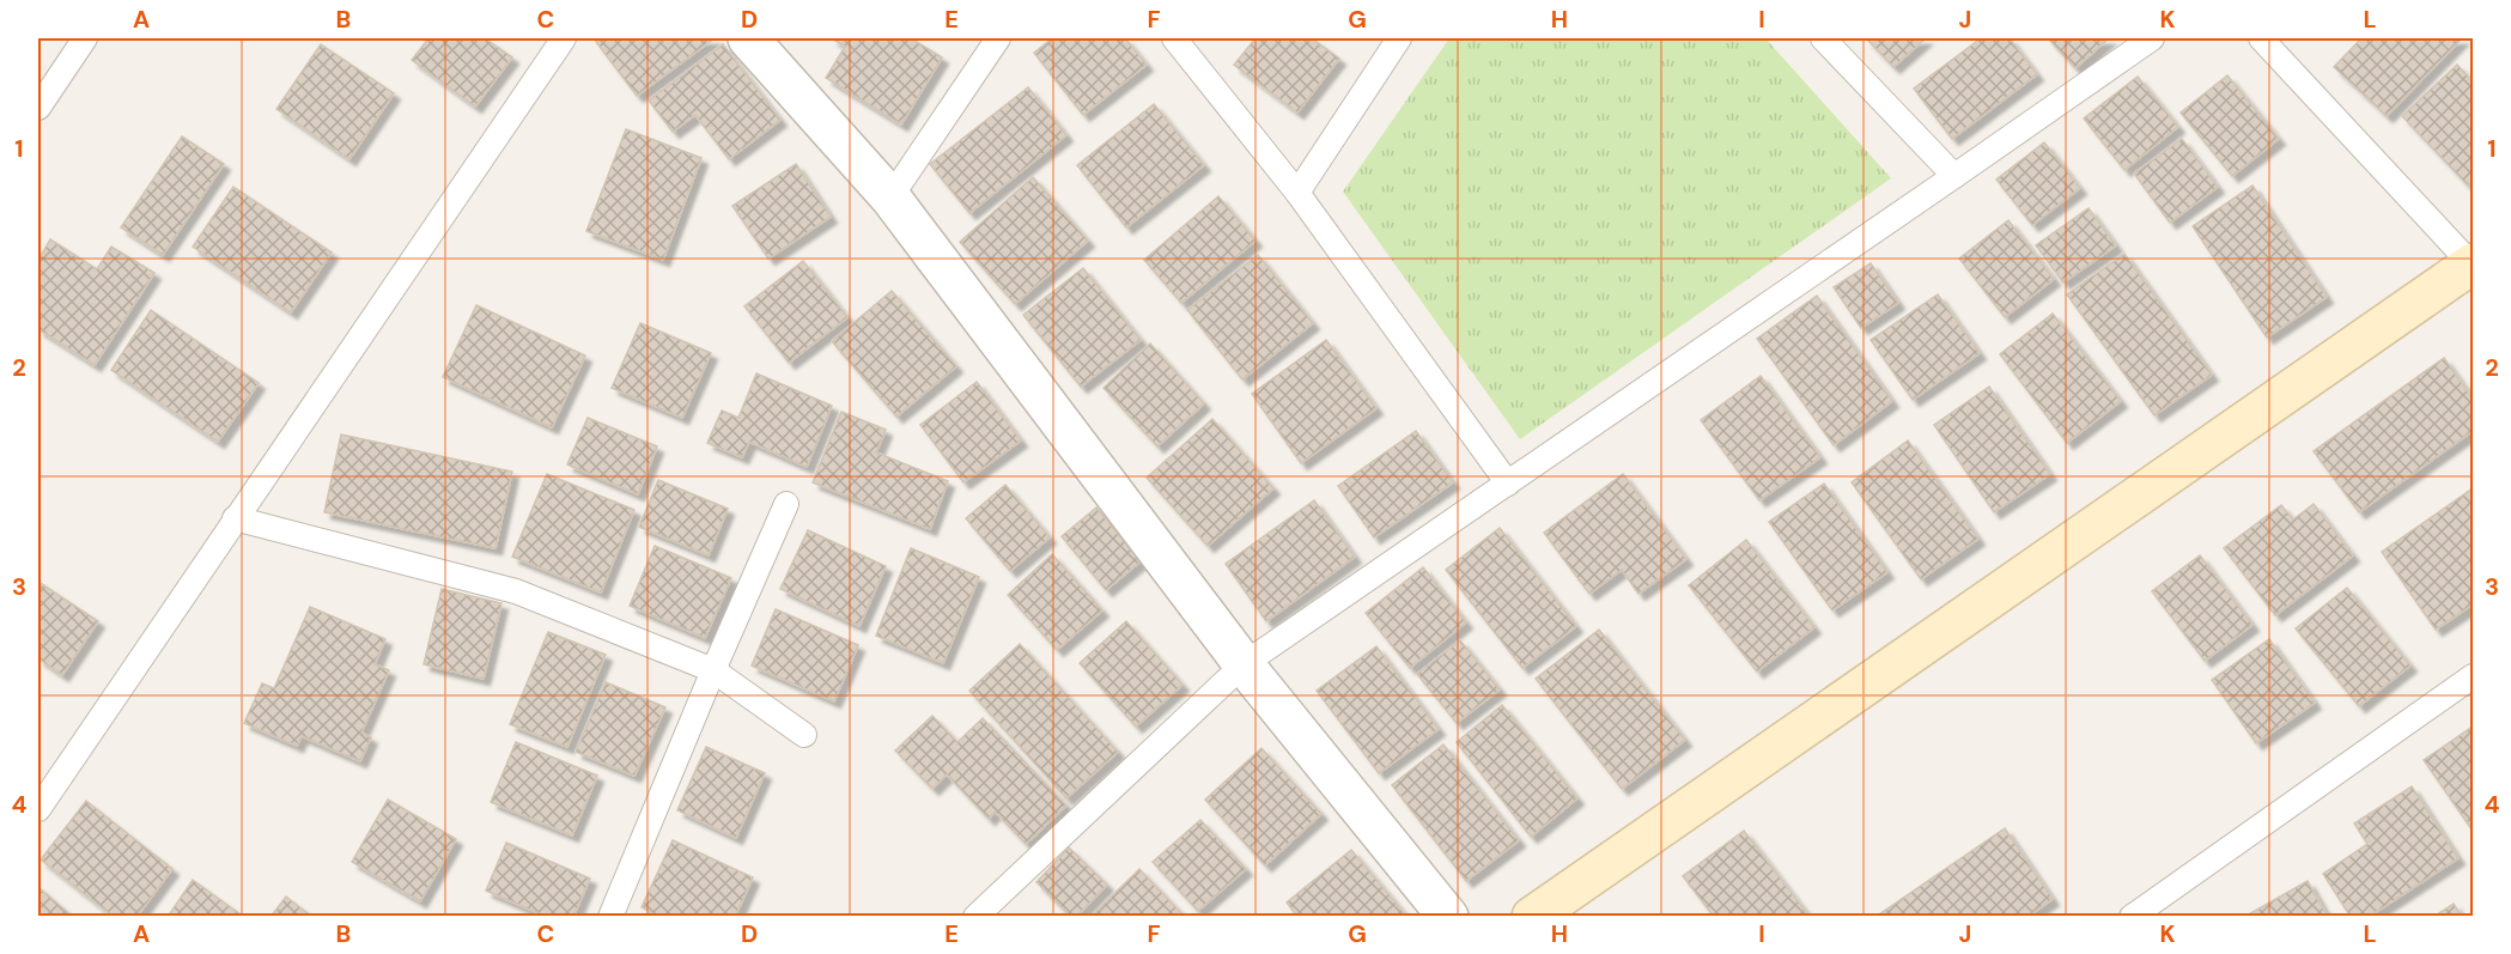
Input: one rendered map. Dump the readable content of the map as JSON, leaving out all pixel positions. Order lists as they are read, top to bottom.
{
  "grid": {
    "columns": [
      "A",
      "B",
      "C",
      "D",
      "E",
      "F",
      "G",
      "H",
      "I",
      "J",
      "K",
      "L"
    ],
    "rows": [
      "1",
      "2",
      "3",
      "4"
    ]
  }
}
